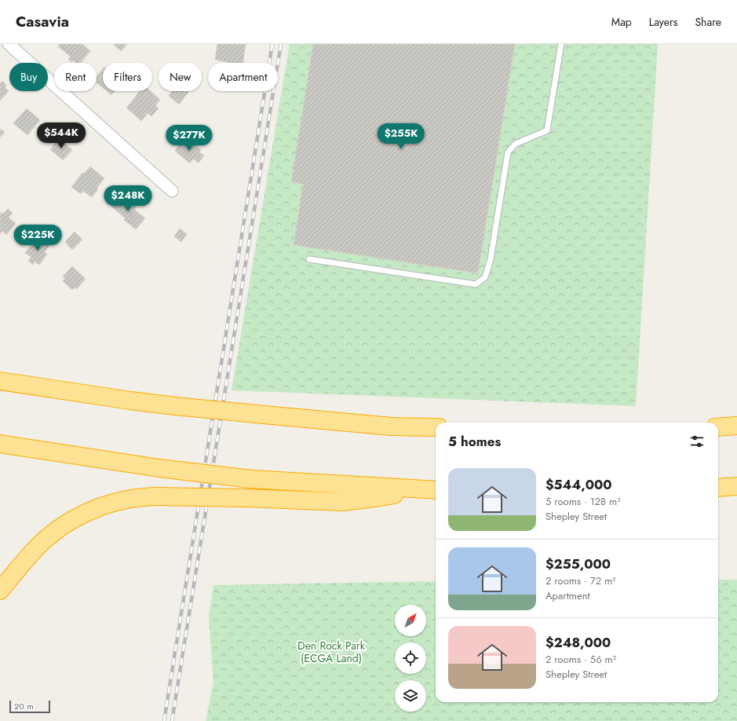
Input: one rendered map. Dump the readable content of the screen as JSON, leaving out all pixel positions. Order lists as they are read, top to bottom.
{
  "parks": ["Den Rock Park (ECGA Land)"],
  "scale_bar": "20 m",
  "north": "top right",
  "page": {
    "header": "Casavia",
    "nav": ["Map", "Layers", "Share"],
    "chip": [
      "Buy",
      "Rent",
      "Filters",
      "New",
      "Apartment"
    ],
    "price": [
      "$544K",
      "$255K",
      "$277K",
      "$248K",
      "$225K"
    ],
    "heading": "5 homes",
    "list": [
      {
        "name": "$544,000",
        "note": "5 rooms · 128 m² · Shepley Street"
      },
      {
        "name": "$255,000",
        "note": "2 rooms · 72 m² · Apartment"
      },
      {
        "name": "$248,000",
        "note": "2 rooms · 56 m² · Shepley Street"
      }
    ],
    "scale": "20 m"
  }
}
